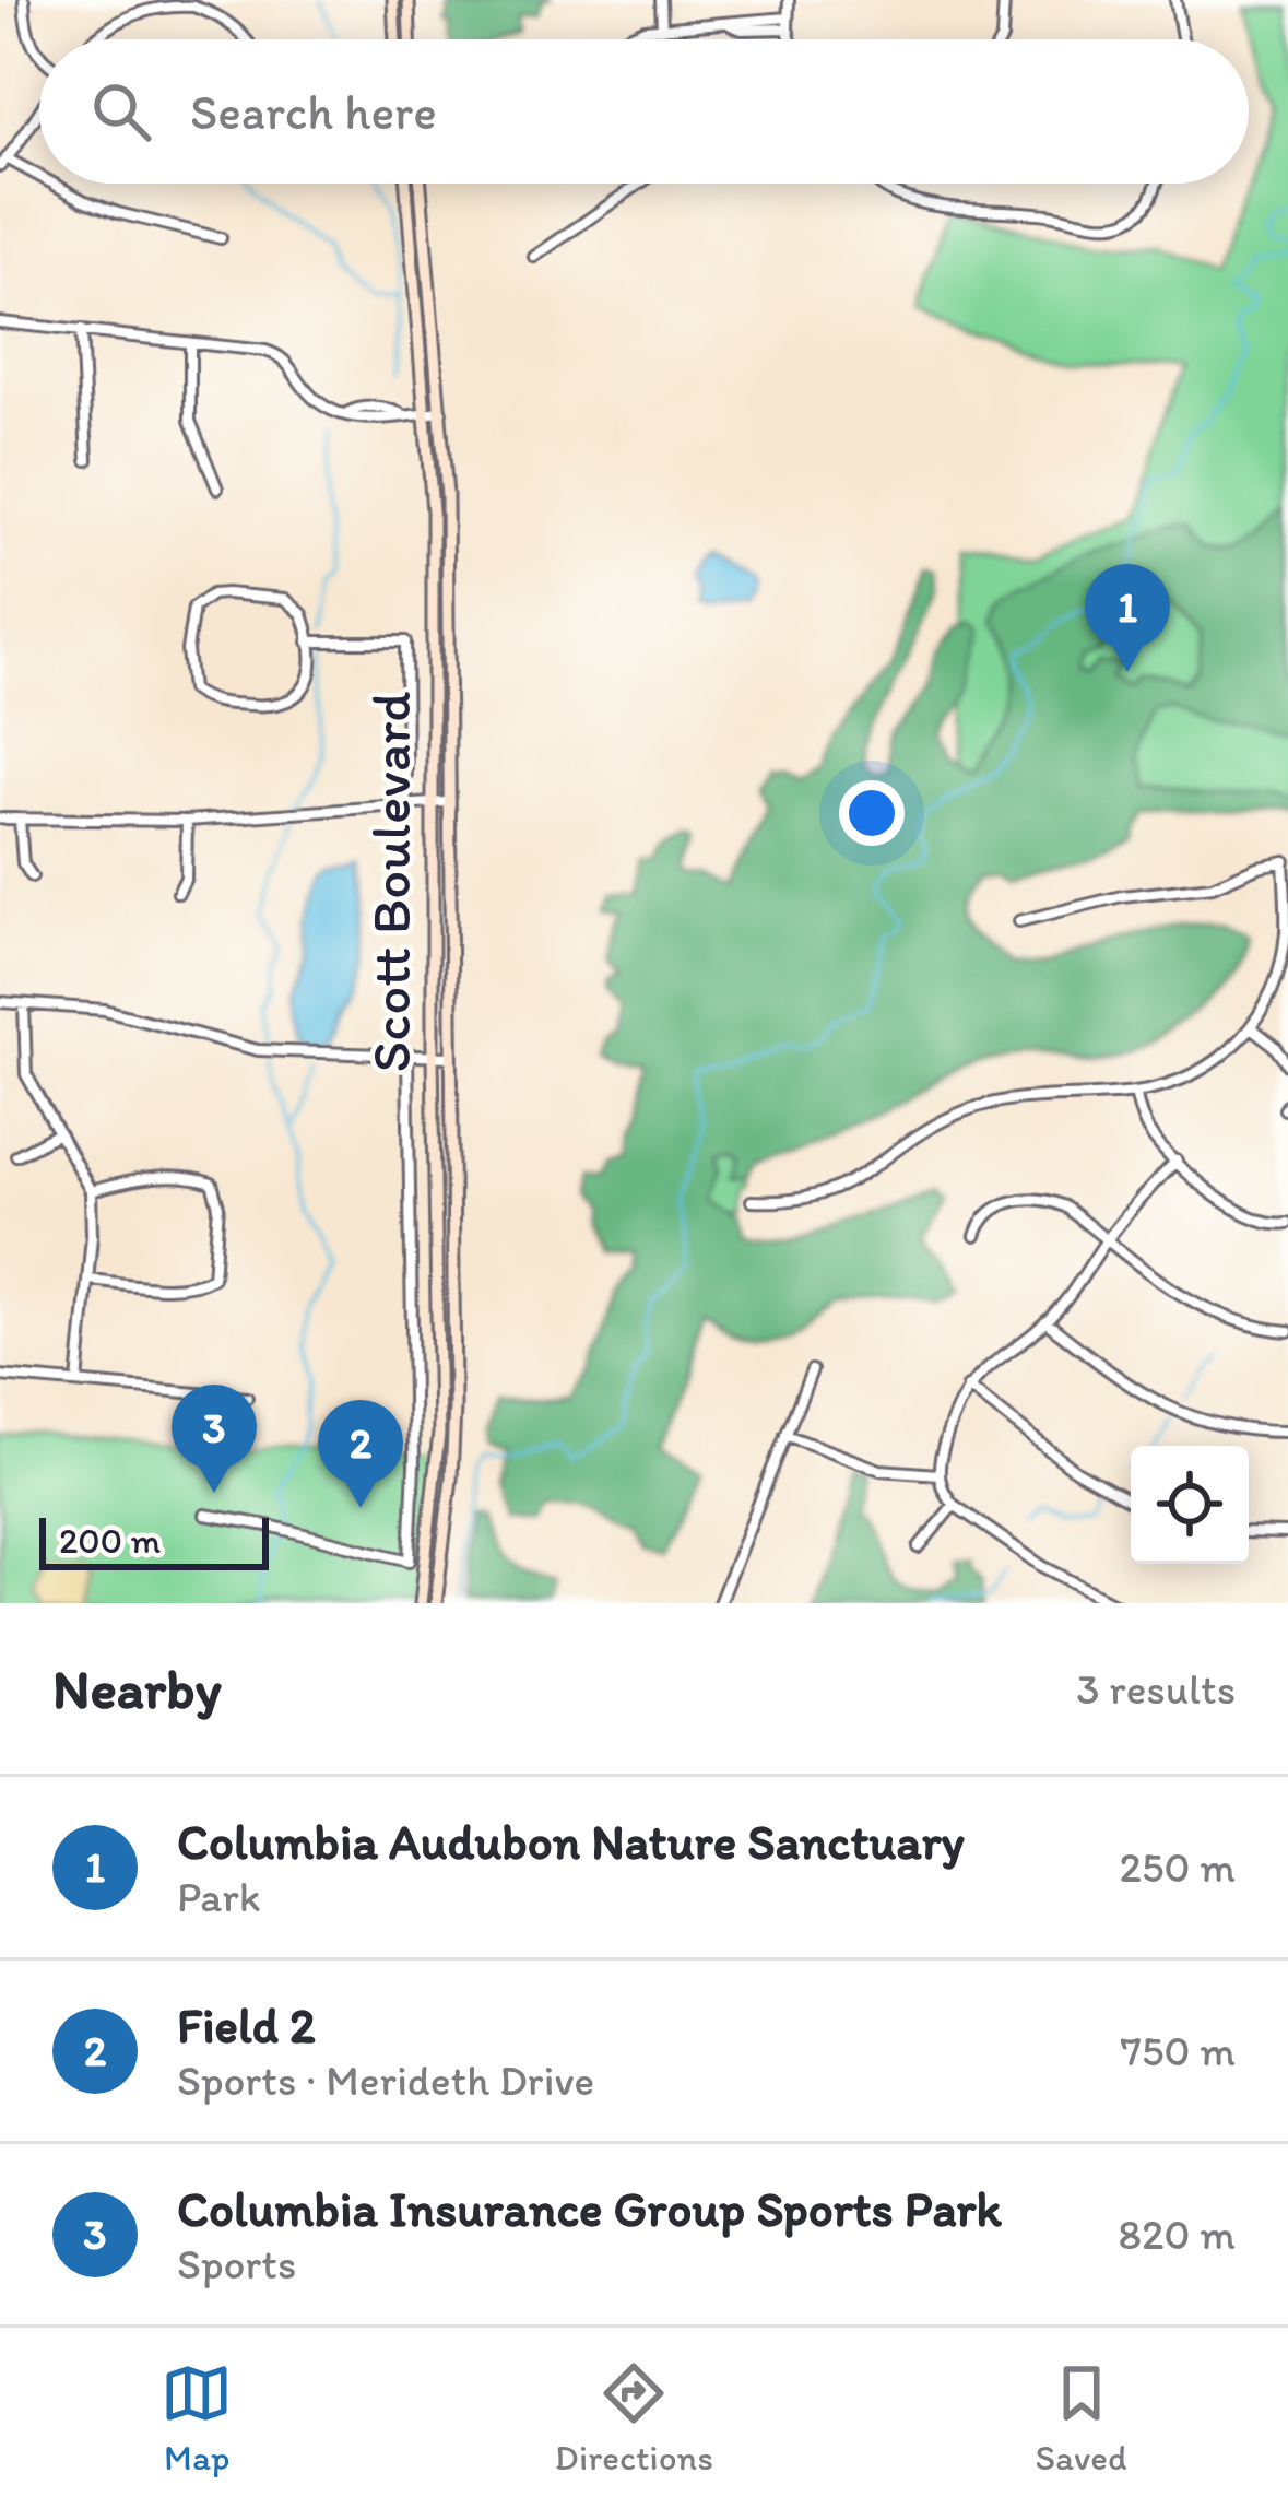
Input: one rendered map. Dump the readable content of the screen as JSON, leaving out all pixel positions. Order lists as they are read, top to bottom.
{
  "streets": {
    "main road": ["Scott Boulevard"]
  },
  "scale_bar": "200 m",
  "page": {
    "search": "Search here",
    "pins": ["1", "3", "2"],
    "scale": "200 m",
    "heading": ["Nearby", "3 results"],
    "list": [
      {
        "mark": "1",
        "name": "Columbia Audubon Nature Sanctuary",
        "note": "Park",
        "value": "250 m"
      },
      {
        "mark": "2",
        "name": "Field 2",
        "note": "Sports · Merideth Drive",
        "value": "750 m"
      },
      {
        "mark": "3",
        "name": "Columbia Insurance Group Sports Park",
        "note": "Sports",
        "value": "820 m"
      }
    ],
    "nav": ["Map", "Directions", "Saved"]
  }
}
